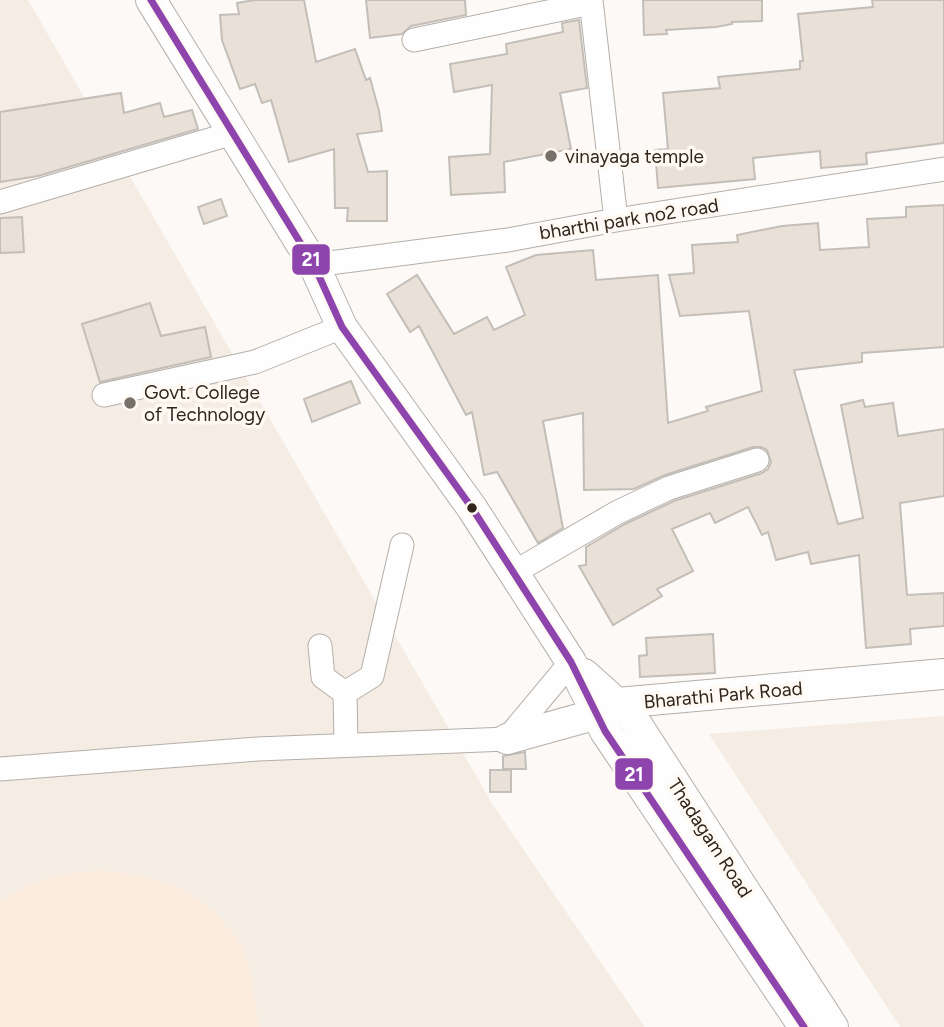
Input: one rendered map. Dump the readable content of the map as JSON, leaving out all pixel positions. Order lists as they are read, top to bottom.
{
  "streets": {
    "main road": ["Bharathi Park Road", "Thadagam Road"],
    "street": ["bharthi park no2 road"]
  },
  "crossings": [
    ["bharthi park no2 road", "Thadagam Road"],
    ["Bharathi Park Road", "Thadagam Road"]
  ],
  "places": ["vinayaga temple", "Govt. College of Technology"],
  "lines": ["transit line 21"]
}
